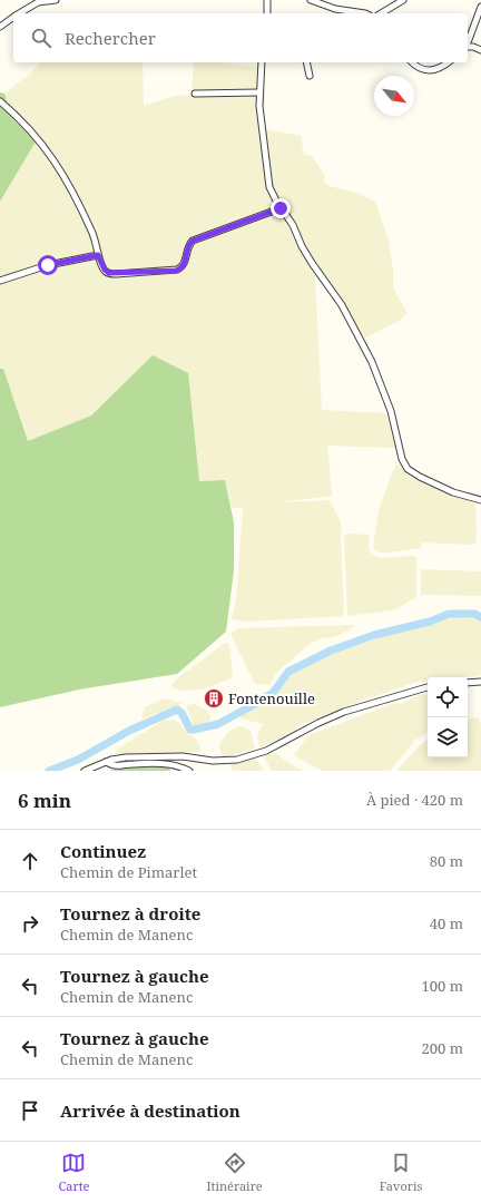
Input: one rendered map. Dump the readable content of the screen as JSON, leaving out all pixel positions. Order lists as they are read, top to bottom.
{
  "places": {
    "building": ["Fontenouille"]
  },
  "north": "bottom right",
  "page": {
    "search": "Rechercher",
    "heading": ["6 min", "À pied · 420 m"],
    "list": [
      ["Continuez", "Chemin de Pimarlet", "80 m"],
      ["Tournez à droite", "Chemin de Manenc", "40 m"],
      ["Tournez à gauche", "Chemin de Manenc", "100 m"],
      ["Tournez à gauche", "Chemin de Manenc", "200 m"],
      "Arrivée à destination"
    ],
    "nav": ["Carte", "Itinéraire", "Favoris"]
  }
}
